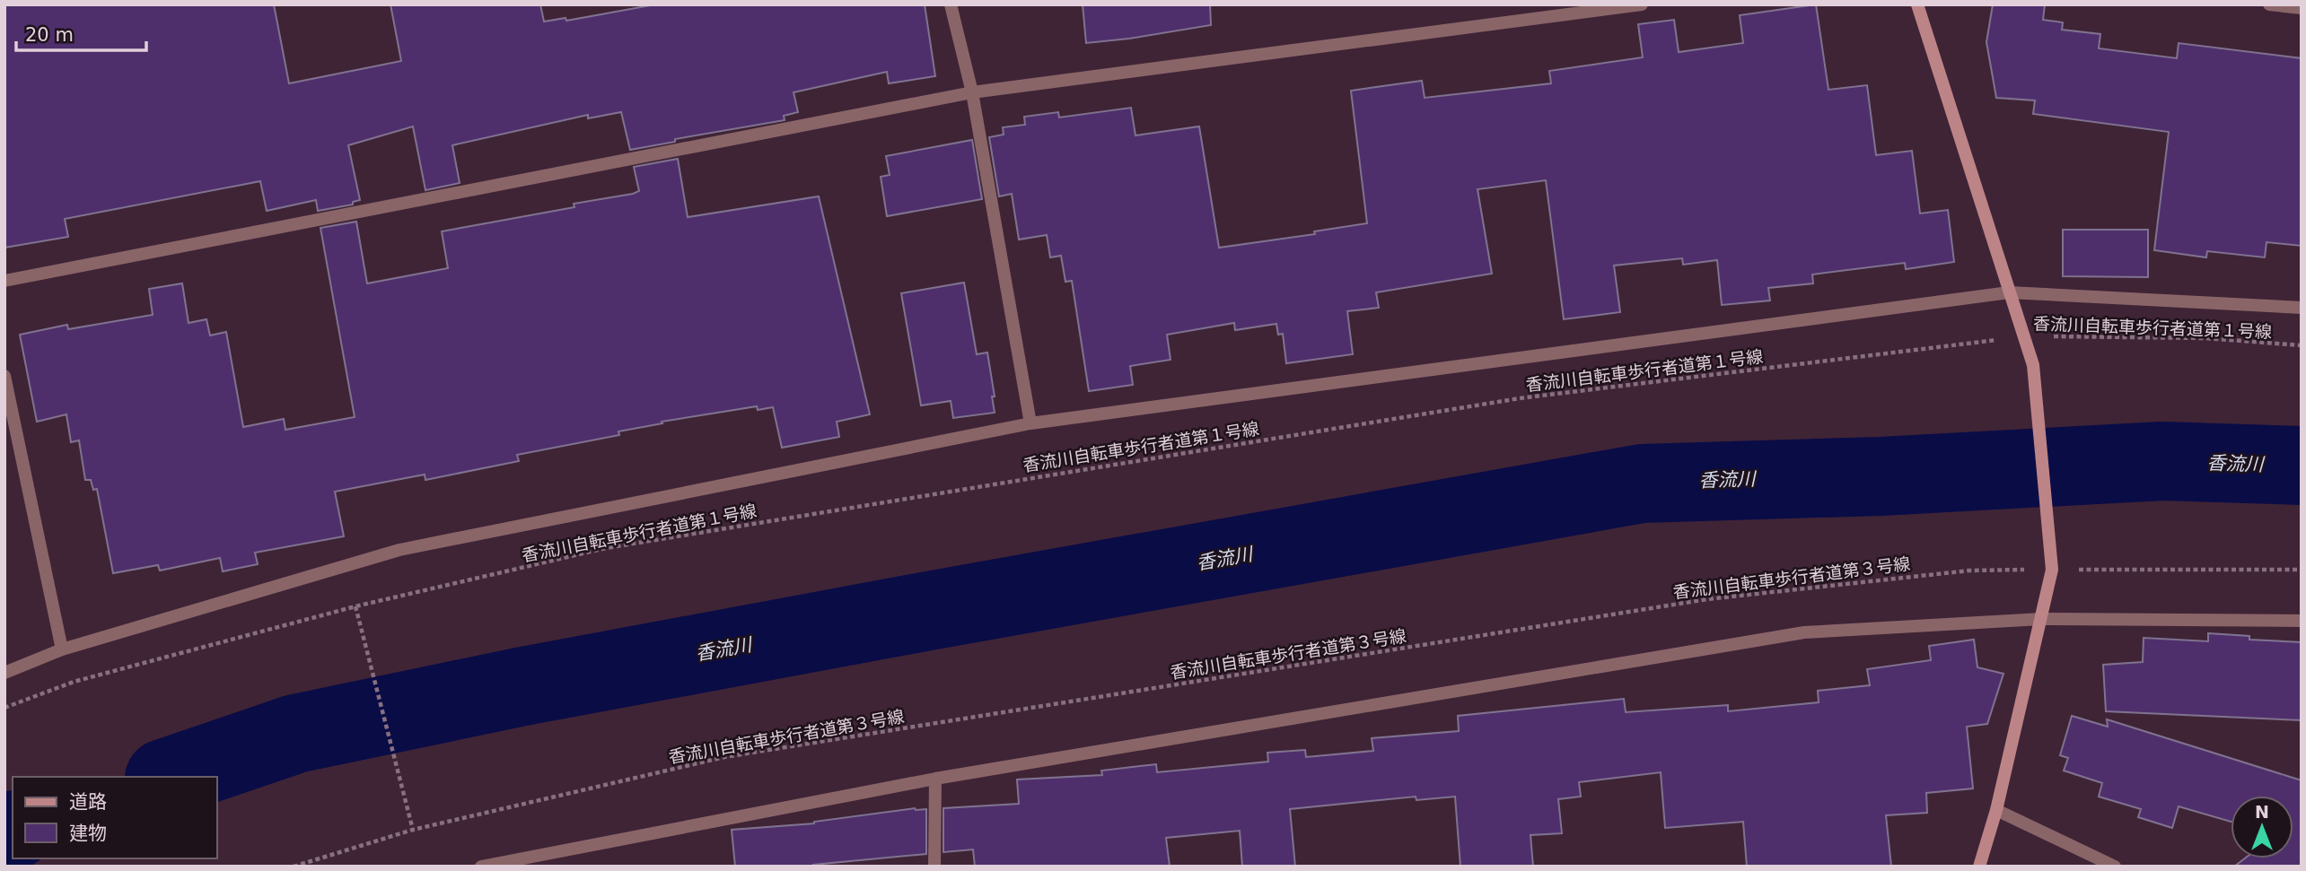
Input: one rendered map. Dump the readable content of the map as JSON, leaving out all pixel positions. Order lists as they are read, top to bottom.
{
  "streets": {
    "path": ["香流川自転車歩行者道第１号線", "香流川自転車歩行者道第３号線"]
  },
  "water": ["香流川"],
  "legend": ["道路", "建物"],
  "scale_bar": "20 m",
  "north": "top"
}
